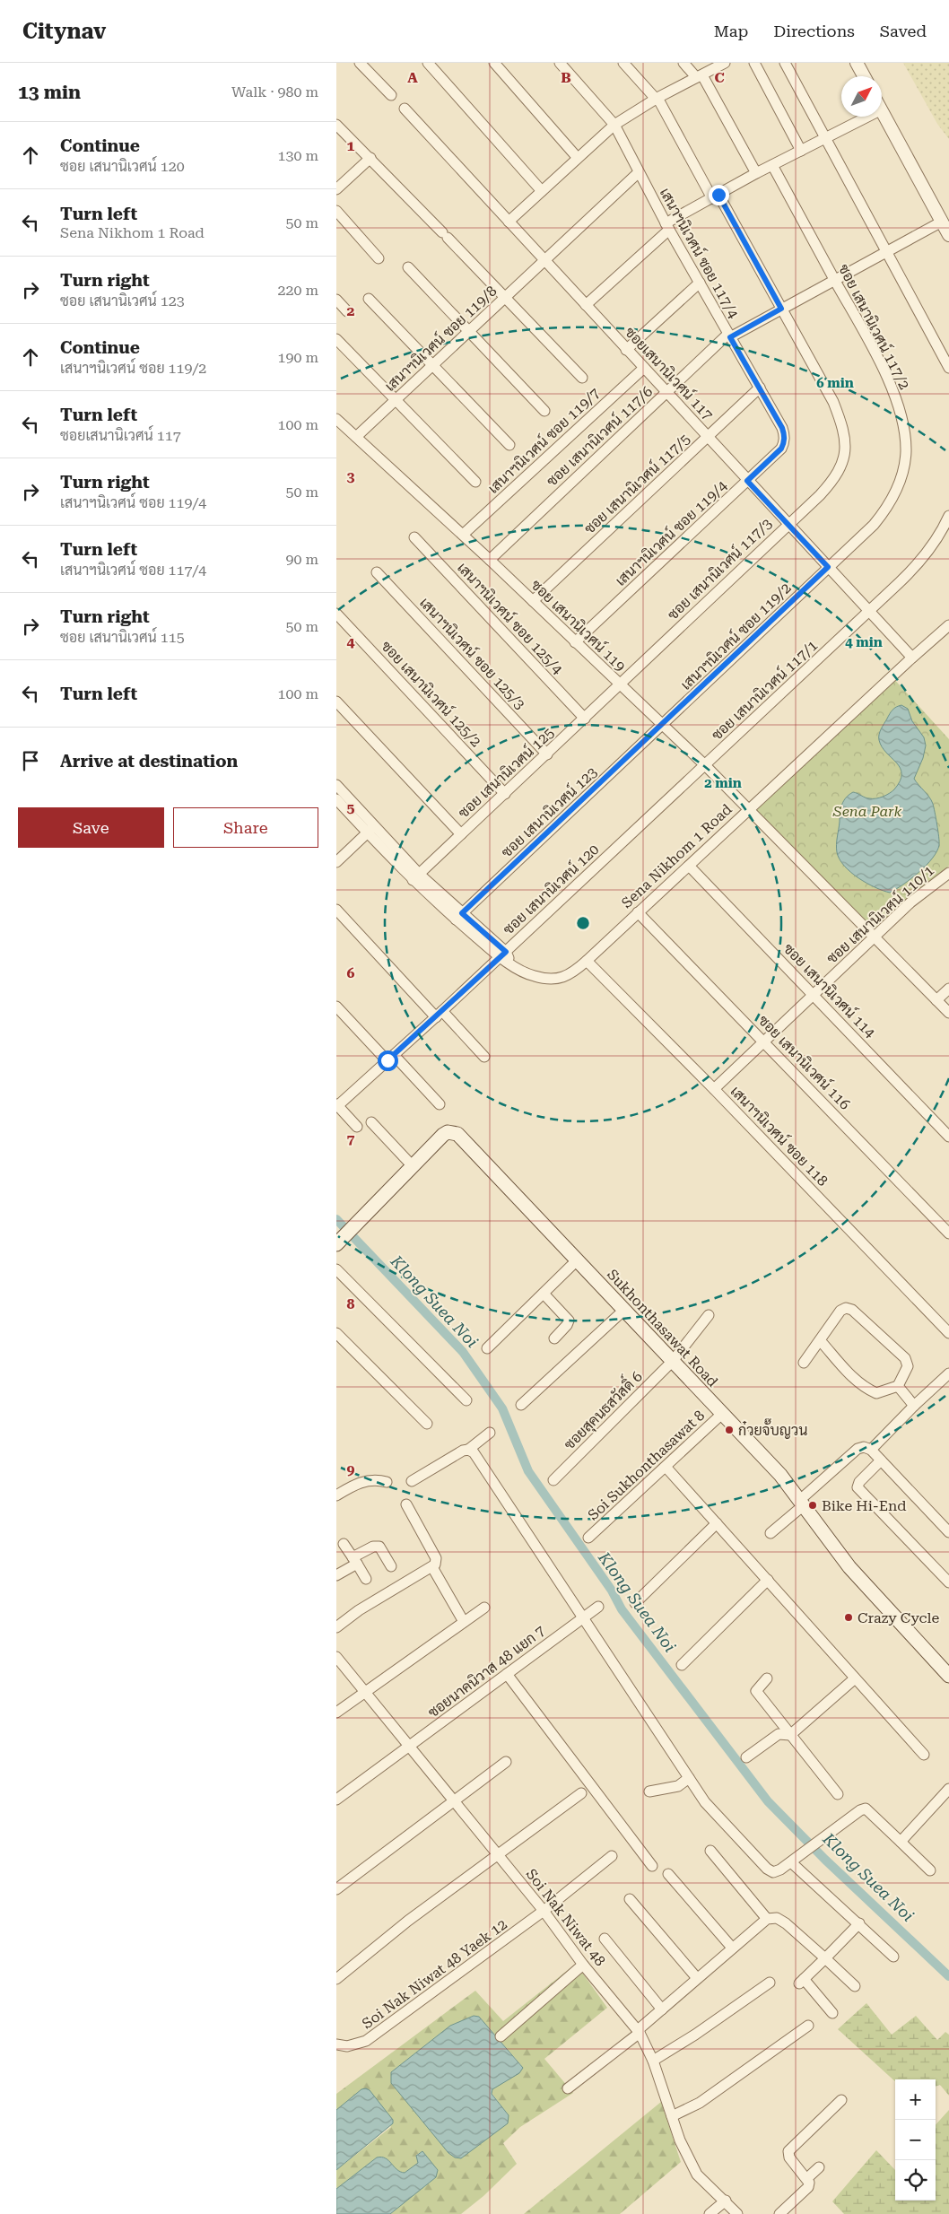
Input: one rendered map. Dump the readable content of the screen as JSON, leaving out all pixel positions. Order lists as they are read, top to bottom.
{
  "streets": {
    "main road": ["Sukhonthasawat Road"],
    "street": [
      "เสนาฯนิเวศน์ ซอย 117/4",
      "ซอย เสนานิเวศน์ 117/2",
      "เสนาฯนิเวศน์ ซอย 119/8",
      "ซอยเสนานิเวศน์ 117",
      "ซอย เสนานิเวศน์ 117/6",
      "เสนาฯนิเวศน์ ซอย 119/7",
      "ซอย เสนานิเวศน์ 117/5",
      "เสนาฯนิเวศน์ ซอย 119/4",
      "ซอย เสนานิเวศน์ 117/3",
      "เสนาฯนิเวศน์ ซอย 125/4",
      "ซอย เสนานิเวศน์ 119",
      "เสนาฯนิเวศน์ ซอย 119/2",
      "เสนาฯนิเวศน์ ซอย 125/3",
      "ซอย เสนานิเวศน์ 117/1",
      "ซอย เสนานิเวศน์ 125/2",
      "ซอย เสนานิเวศน์ 125",
      "ซอย เสนานิเวศน์ 123",
      "Sena Nikhom 1 Road",
      "ซอย เสนานิเวศน์ 120",
      "ซอย เสนานิเวศน์ 110/1",
      "ซอย เสนานิเวศน์ 114",
      "ซอย เสนานิเวศน์ 116",
      "เสนาฯนิเวศน์ ซอย 118",
      "ซอยสุคนธสวัสดิ์ 6",
      "Soi Sukhonthasawat 8",
      "ซอยนาคนิวาส 48 แยก 7",
      "Soi Nak Niwat 48",
      "Soi Nak Niwat 48 Yaek 12"
    ]
  },
  "crossings": [
    ["เสนาฯนิเวศน์ ซอย 117/4", "เสนาฯนิเวศน์ ซอย 119/8"],
    ["เสนาฯนิเวศน์ ซอย 117/4", "ซอย เสนานิเวศน์ 117/6"],
    ["เสนาฯนิเวศน์ ซอย 117/4", "ซอย เสนานิเวศน์ 117/5"],
    ["เสนาฯนิเวศน์ ซอย 117/4", "เสนาฯนิเวศน์ ซอย 119/4"],
    ["ซอย เสนานิเวศน์ 117/2", "ซอยเสนานิเวศน์ 117"],
    ["ซอย เสนานิเวศน์ 117/2", "ซอย เสนานิเวศน์ 117/6"],
    ["ซอย เสนานิเวศน์ 117/2", "เสนาฯนิเวศน์ ซอย 119/2"],
    ["เสนาฯนิเวศน์ ซอย 119/8", "ซอยเสนานิเวศน์ 117"],
    ["เสนาฯนิเวศน์ ซอย 119/8", "ซอย เสนานิเวศน์ 119"],
    ["ซอยเสนานิเวศน์ 117", "ซอย เสนานิเวศน์ 117/6"],
    ["ซอยเสนานิเวศน์ 117", "เสนาฯนิเวศน์ ซอย 119/7"],
    ["ซอยเสนานิเวศน์ 117", "ซอย เสนานิเวศน์ 117/5"],
    ["ซอยเสนานิเวศน์ 117", "เสนาฯนิเวศน์ ซอย 119/4"],
    ["ซอยเสนานิเวศน์ 117", "ซอย เสนานิเวศน์ 117/3"],
    ["ซอยเสนานิเวศน์ 117", "เสนาฯนิเวศน์ ซอย 119/2"],
    ["ซอยเสนานิเวศน์ 117", "ซอย เสนานิเวศน์ 117/1"],
    ["ซอยเสนานิเวศน์ 117", "Sena Nikhom 1 Road"],
    ["ซอย เสนานิเวศน์ 117/6", "ซอย เสนานิเวศน์ 117/3"],
    ["ซอย เสนานิเวศน์ 117/6", "ซอย เสนานิเวศน์ 119"],
    ["เสนาฯนิเวศน์ ซอย 119/7", "ซอย เสนานิเวศน์ 119"],
    ["ซอย เสนานิเวศน์ 117/5", "ซอย เสนานิเวศน์ 119"],
    ["เสนาฯนิเวศน์ ซอย 119/4", "ซอย เสนานิเวศน์ 119"],
    ["ซอย เสนานิเวศน์ 117/3", "ซอย เสนานิเวศน์ 119"],
    ["ซอย เสนานิเวศน์ 117/3", "ซอย เสนานิเวศน์ 125"],
    ["เสนาฯนิเวศน์ ซอย 125/4", "ซอย เสนานิเวศน์ 125"],
    ["ซอย เสนานิเวศน์ 119", "เสนาฯนิเวศน์ ซอย 119/2"],
    ["ซอย เสนานิเวศน์ 119", "ซอย เสนานิเวศน์ 117/1"],
    ["ซอย เสนานิเวศน์ 119", "ซอย เสนานิเวศน์ 125"],
    ["ซอย เสนานิเวศน์ 119", "ซอย เสนานิเวศน์ 123"],
    ["ซอย เสนานิเวศน์ 119", "Sena Nikhom 1 Road"],
    ["ซอย เสนานิเวศน์ 119", "ซอย เสนานิเวศน์ 120"],
    ["ซอย เสนานิเวศน์ 119", "ซอย เสนานิเวศน์ 110/1"],
    ["เสนาฯนิเวศน์ ซอย 119/2", "ซอย เสนานิเวศน์ 123"],
    ["เสนาฯนิเวศน์ ซอย 125/3", "ซอย เสนานิเวศน์ 125"],
    ["ซอย เสนานิเวศน์ 117/1", "ซอย เสนานิเวศน์ 120"],
    ["ซอย เสนานิเวศน์ 125/2", "ซอย เสนานิเวศน์ 125"],
    ["ซอย เสนานิเวศน์ 125", "Sena Nikhom 1 Road"],
    ["ซอย เสนานิเวศน์ 123", "Sena Nikhom 1 Road"],
    ["Sena Nikhom 1 Road", "ซอย เสนานิเวศน์ 120"],
    ["Sena Nikhom 1 Road", "ซอย เสนานิเวศน์ 114"],
    ["Sena Nikhom 1 Road", "ซอย เสนานิเวศน์ 116"],
    ["Sena Nikhom 1 Road", "เสนาฯนิเวศน์ ซอย 118"],
    ["ซอย เสนานิเวศน์ 110/1", "ซอย เสนานิเวศน์ 114"],
    ["ซอย เสนานิเวศน์ 110/1", "ซอย เสนานิเวศน์ 116"],
    ["ซอย เสนานิเวศน์ 110/1", "เสนาฯนิเวศน์ ซอย 118"],
    ["Sukhonthasawat Road", "ซอยสุคนธสวัสดิ์ 6"],
    ["Sukhonthasawat Road", "Soi Sukhonthasawat 8"],
    ["ซอยนาคนิวาส 48 แยก 7", "Soi Nak Niwat 48"],
    ["Soi Nak Niwat 48", "Soi Nak Niwat 48 Yaek 12"]
  ],
  "water": ["Klong Suea Noi"],
  "parks": ["Sena Park"],
  "places": ["ก๋วยจั๊บญวน", "Bike Hi-End", "Crazy Cycle"],
  "north": "top right",
  "page": {
    "header": "Citynav",
    "nav": ["Map", "Directions", "Saved"],
    "heading": ["13 min", "Walk · 980 m"],
    "list": [
      ["Continue", "ซอย เสนานิเวศน์ 120", "130 m"],
      ["Turn left", "Sena Nikhom 1 Road", "50 m"],
      ["Turn right", "ซอย เสนานิเวศน์ 123", "220 m"],
      ["Continue", "เสนาฯนิเวศน์ ซอย 119/2", "190 m"],
      ["Turn left", "ซอยเสนานิเวศน์ 117", "100 m"],
      ["Turn right", "เสนาฯนิเวศน์ ซอย 119/4", "50 m"],
      ["Turn left", "เสนาฯนิเวศน์ ซอย 117/4", "90 m"],
      ["Turn right", "ซอย เสนานิเวศน์ 115", "50 m"],
      ["Turn left", "100 m"],
      "Arrive at destination"
    ],
    "buttons": ["Save", "Share"],
    "map_buttons": ["+", "−"]
  },
  "grid": {
    "columns": ["A", "B", "C"],
    "rows": [
      "1",
      "2",
      "3",
      "4",
      "5",
      "6",
      "7",
      "8",
      "9"
    ]
  },
  "rings": ["6 min", "4 min", "2 min"]
}
